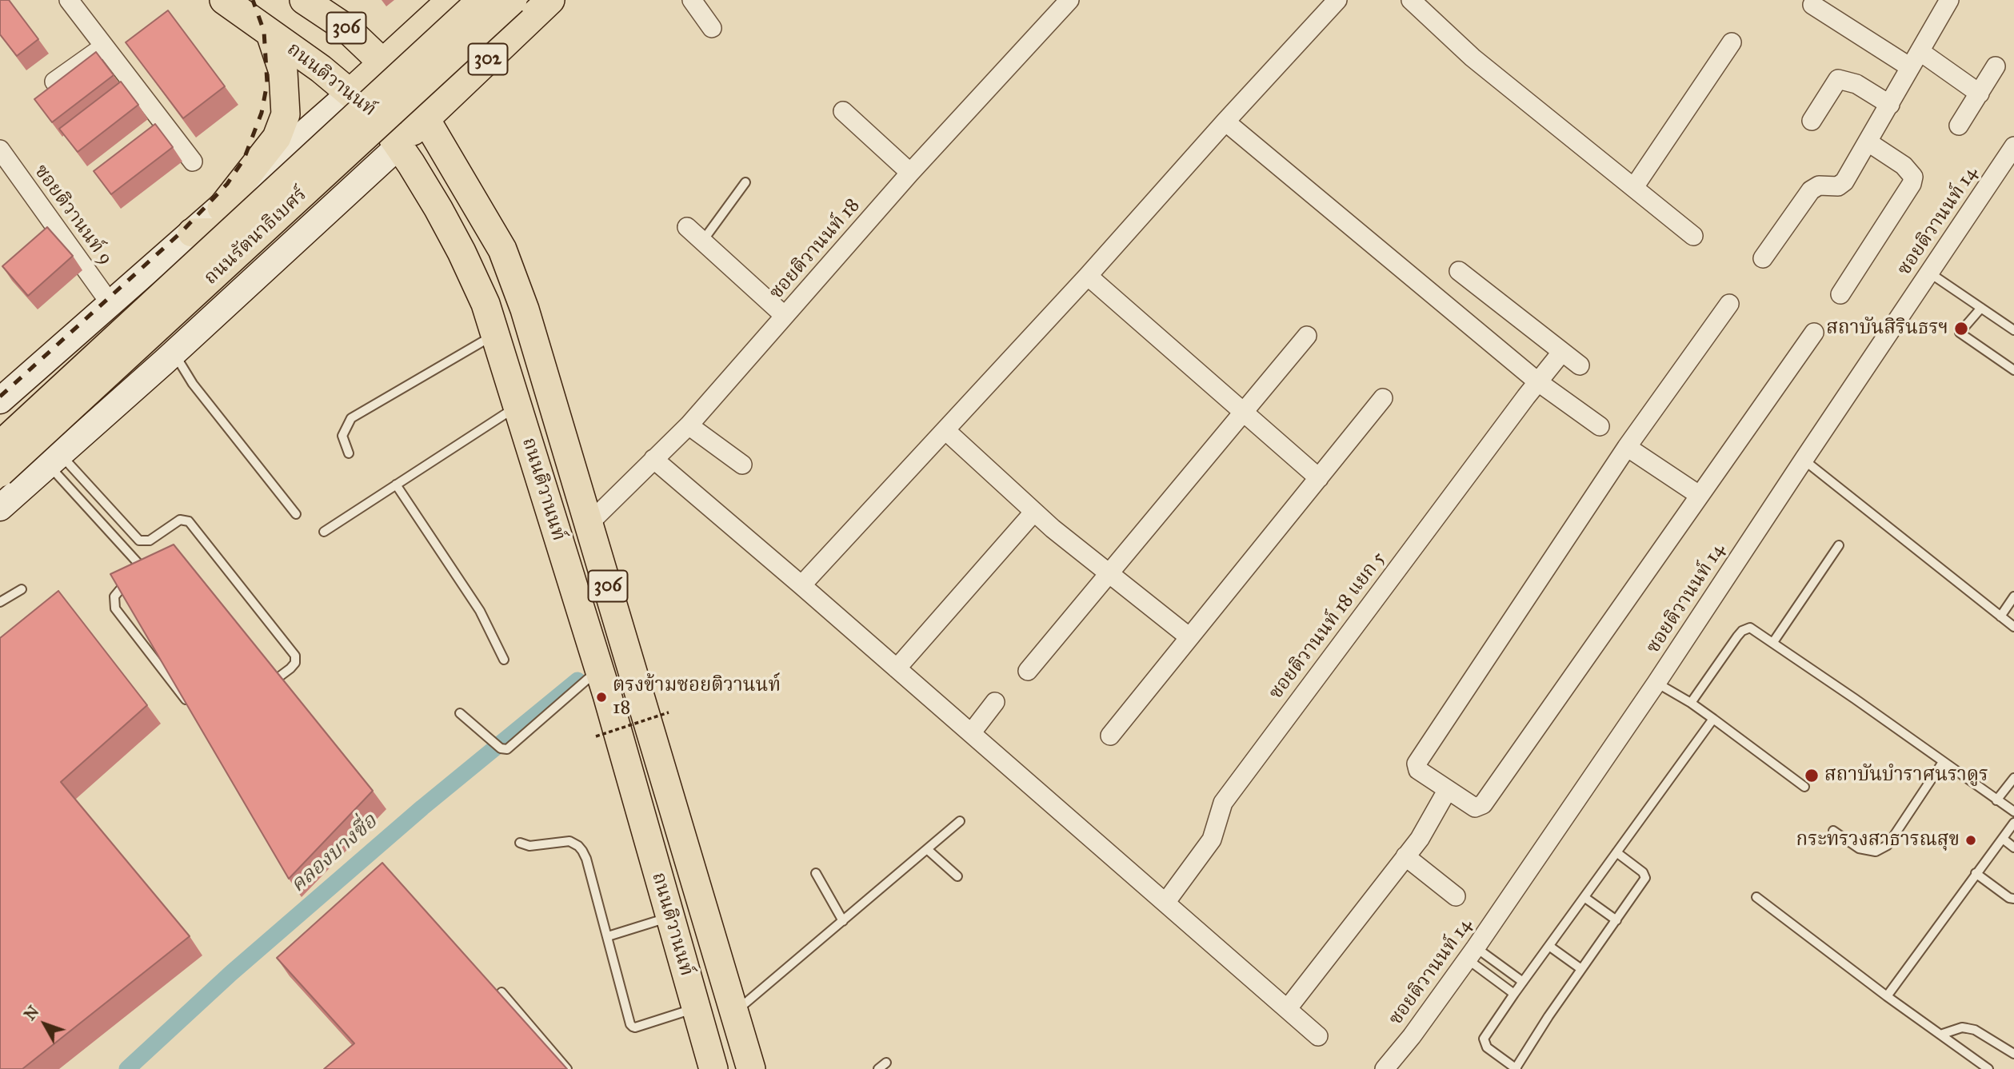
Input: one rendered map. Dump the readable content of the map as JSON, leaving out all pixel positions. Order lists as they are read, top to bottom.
{
  "streets": {
    "main road": [
      "306",
      "302",
      "ถนนติวานนท์",
      "ถนนรัตนาธิเบศร์"
    ],
    "street": [
      "ซอยติวานนท์ 9",
      "ซอยติวานนท์ 14",
      "ซอยติวานนท์ 18",
      "ซอยติวานนท์ 18 แยก 5"
    ]
  },
  "crossings": [
    ["302", "ถนนติวานนท์"],
    ["302", "ถนนรัตนาธิเบศร์"],
    ["ถนนติวานนท์", "ถนนรัตนาธิเบศร์"],
    ["ถนนติวานนท์", "ซอยติวานนท์ 18"]
  ],
  "water": ["คลองบางซื่อ"],
  "places": [
    "สถาบันสิรินธรฯ",
    "ตรงข้ามซอยติวานนท์ 18",
    "สถาบันบำราศนราดูร",
    "กระทรวงสาธารณสุข"
  ],
  "north": "top left"
}
